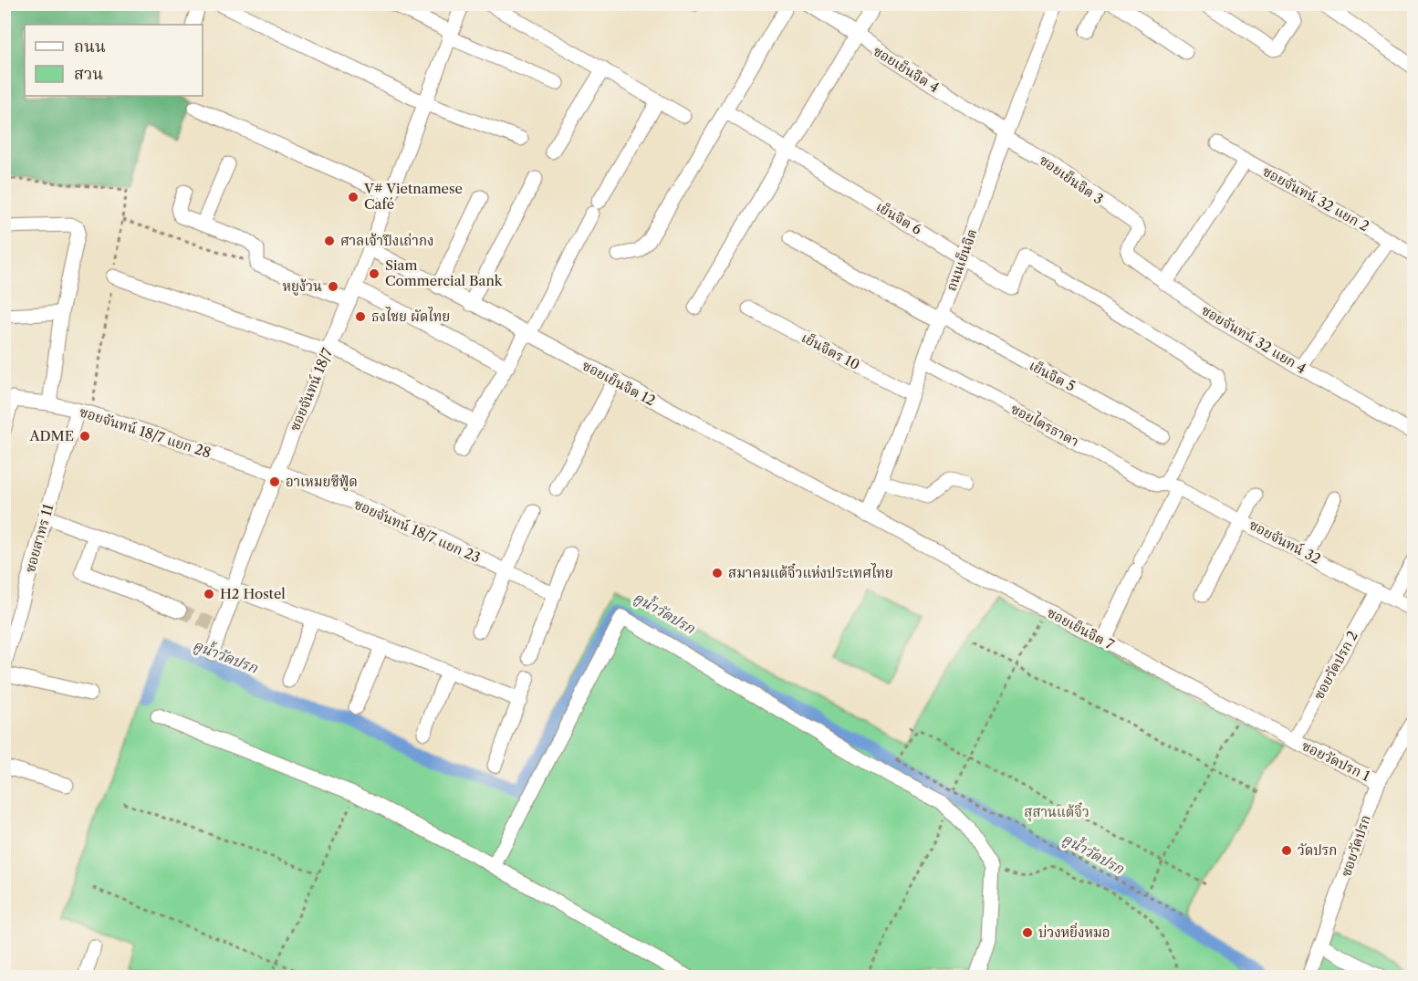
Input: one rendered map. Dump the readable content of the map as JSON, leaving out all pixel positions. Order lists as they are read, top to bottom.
{
  "streets": {
    "street": [
      "ซอยเย็นจิต 4",
      "ซอยเย็นจิต 3",
      "ซอยจันทน์ 32 แยก 2",
      "เย็นจิต 6",
      "ถนนเย็นจิต",
      "ซอยจันทน์ 32 แยก 4",
      "เย็นจิตร 10",
      "เย็นจิต 5",
      "ซอยเย็นจิต 12",
      "ซอยจันทน์ 18/7",
      "ซอยไตรธาดา",
      "ซอยจันทน์ 18/7 แยก 28",
      "ซอยจันทน์ 18/7 แยก 23",
      "ซอยสาทร 11",
      "ซอยจันทน์ 32",
      "ซอยเย็นจิต 7",
      "ซอยวัดปรก 2",
      "ซอยวัดปรก 1",
      "ซอยวัดปรก"
    ]
  },
  "crossings": [
    ["ซอยเย็นจิต 4", "ซอยเย็นจิต 3"],
    ["ซอยเย็นจิต 4", "ถนนเย็นจิต"],
    ["ซอยเย็นจิต 3", "ถนนเย็นจิต"],
    ["ซอยเย็นจิต 3", "ซอยจันทน์ 32 แยก 4"],
    ["เย็นจิต 6", "ถนนเย็นจิต"],
    ["เย็นจิต 6", "ซอยไตรธาดา"],
    ["เย็นจิต 6", "ซอยจันทน์ 32"],
    ["ถนนเย็นจิต", "เย็นจิตร 10"],
    ["ถนนเย็นจิต", "เย็นจิต 5"],
    ["ถนนเย็นจิต", "ซอยเย็นจิต 12"],
    ["ถนนเย็นจิต", "ซอยไตรธาดา"],
    ["ถนนเย็นจิต", "ซอยเย็นจิต 7"],
    ["ซอยเย็นจิต 12", "ซอยจันทน์ 18/7"],
    ["ซอยเย็นจิต 12", "ซอยเย็นจิต 7"],
    ["ซอยจันทน์ 18/7", "ซอยจันทน์ 18/7 แยก 28"],
    ["ซอยจันทน์ 18/7", "ซอยจันทน์ 18/7 แยก 23"],
    ["ซอยไตรธาดา", "ซอยจันทน์ 32"],
    ["ซอยจันทน์ 18/7 แยก 28", "ซอยจันทน์ 18/7 แยก 23"],
    ["ซอยจันทน์ 18/7 แยก 28", "ซอยสาทร 11"],
    ["ซอยจันทน์ 32", "ซอยวัดปรก 2"],
    ["ซอยเย็นจิต 7", "ซอยวัดปรก 2"],
    ["ซอยเย็นจิต 7", "ซอยวัดปรก 1"],
    ["ซอยวัดปรก 2", "ซอยวัดปรก 1"],
    ["ซอยวัดปรก 1", "ซอยวัดปรก"]
  ],
  "water": ["คูน้ำวัดปรก"],
  "parks": ["สุสานแต้จิ๋ว"],
  "places": [
    "V# Vietnamese Café",
    "ศาลเจ้าปึงเถ่ากง",
    "Siam Commercial Bank",
    "หยูง้วน",
    "ธงไชย ผัดไทย",
    "ADME",
    "อาเหมยซีฟู้ด",
    "สมาคมแต้จิ๋วแห่งประเทศไทย",
    "H2 Hostel",
    "วัดปรก",
    "บ่วงหยิ่งหมอ"
  ],
  "legend": ["ถนน", "สวน"]
}
